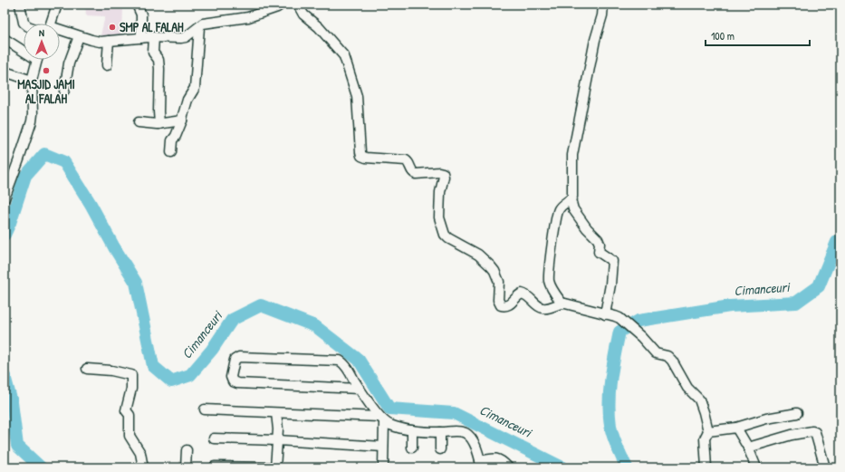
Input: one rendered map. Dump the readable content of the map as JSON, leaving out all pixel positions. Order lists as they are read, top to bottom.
{
  "water": ["Cimanceuri"],
  "places": ["SMP AL FALAH", "MASJID JAMI AL FALAH"],
  "scale_bar": "100 m",
  "north": "top"
}
